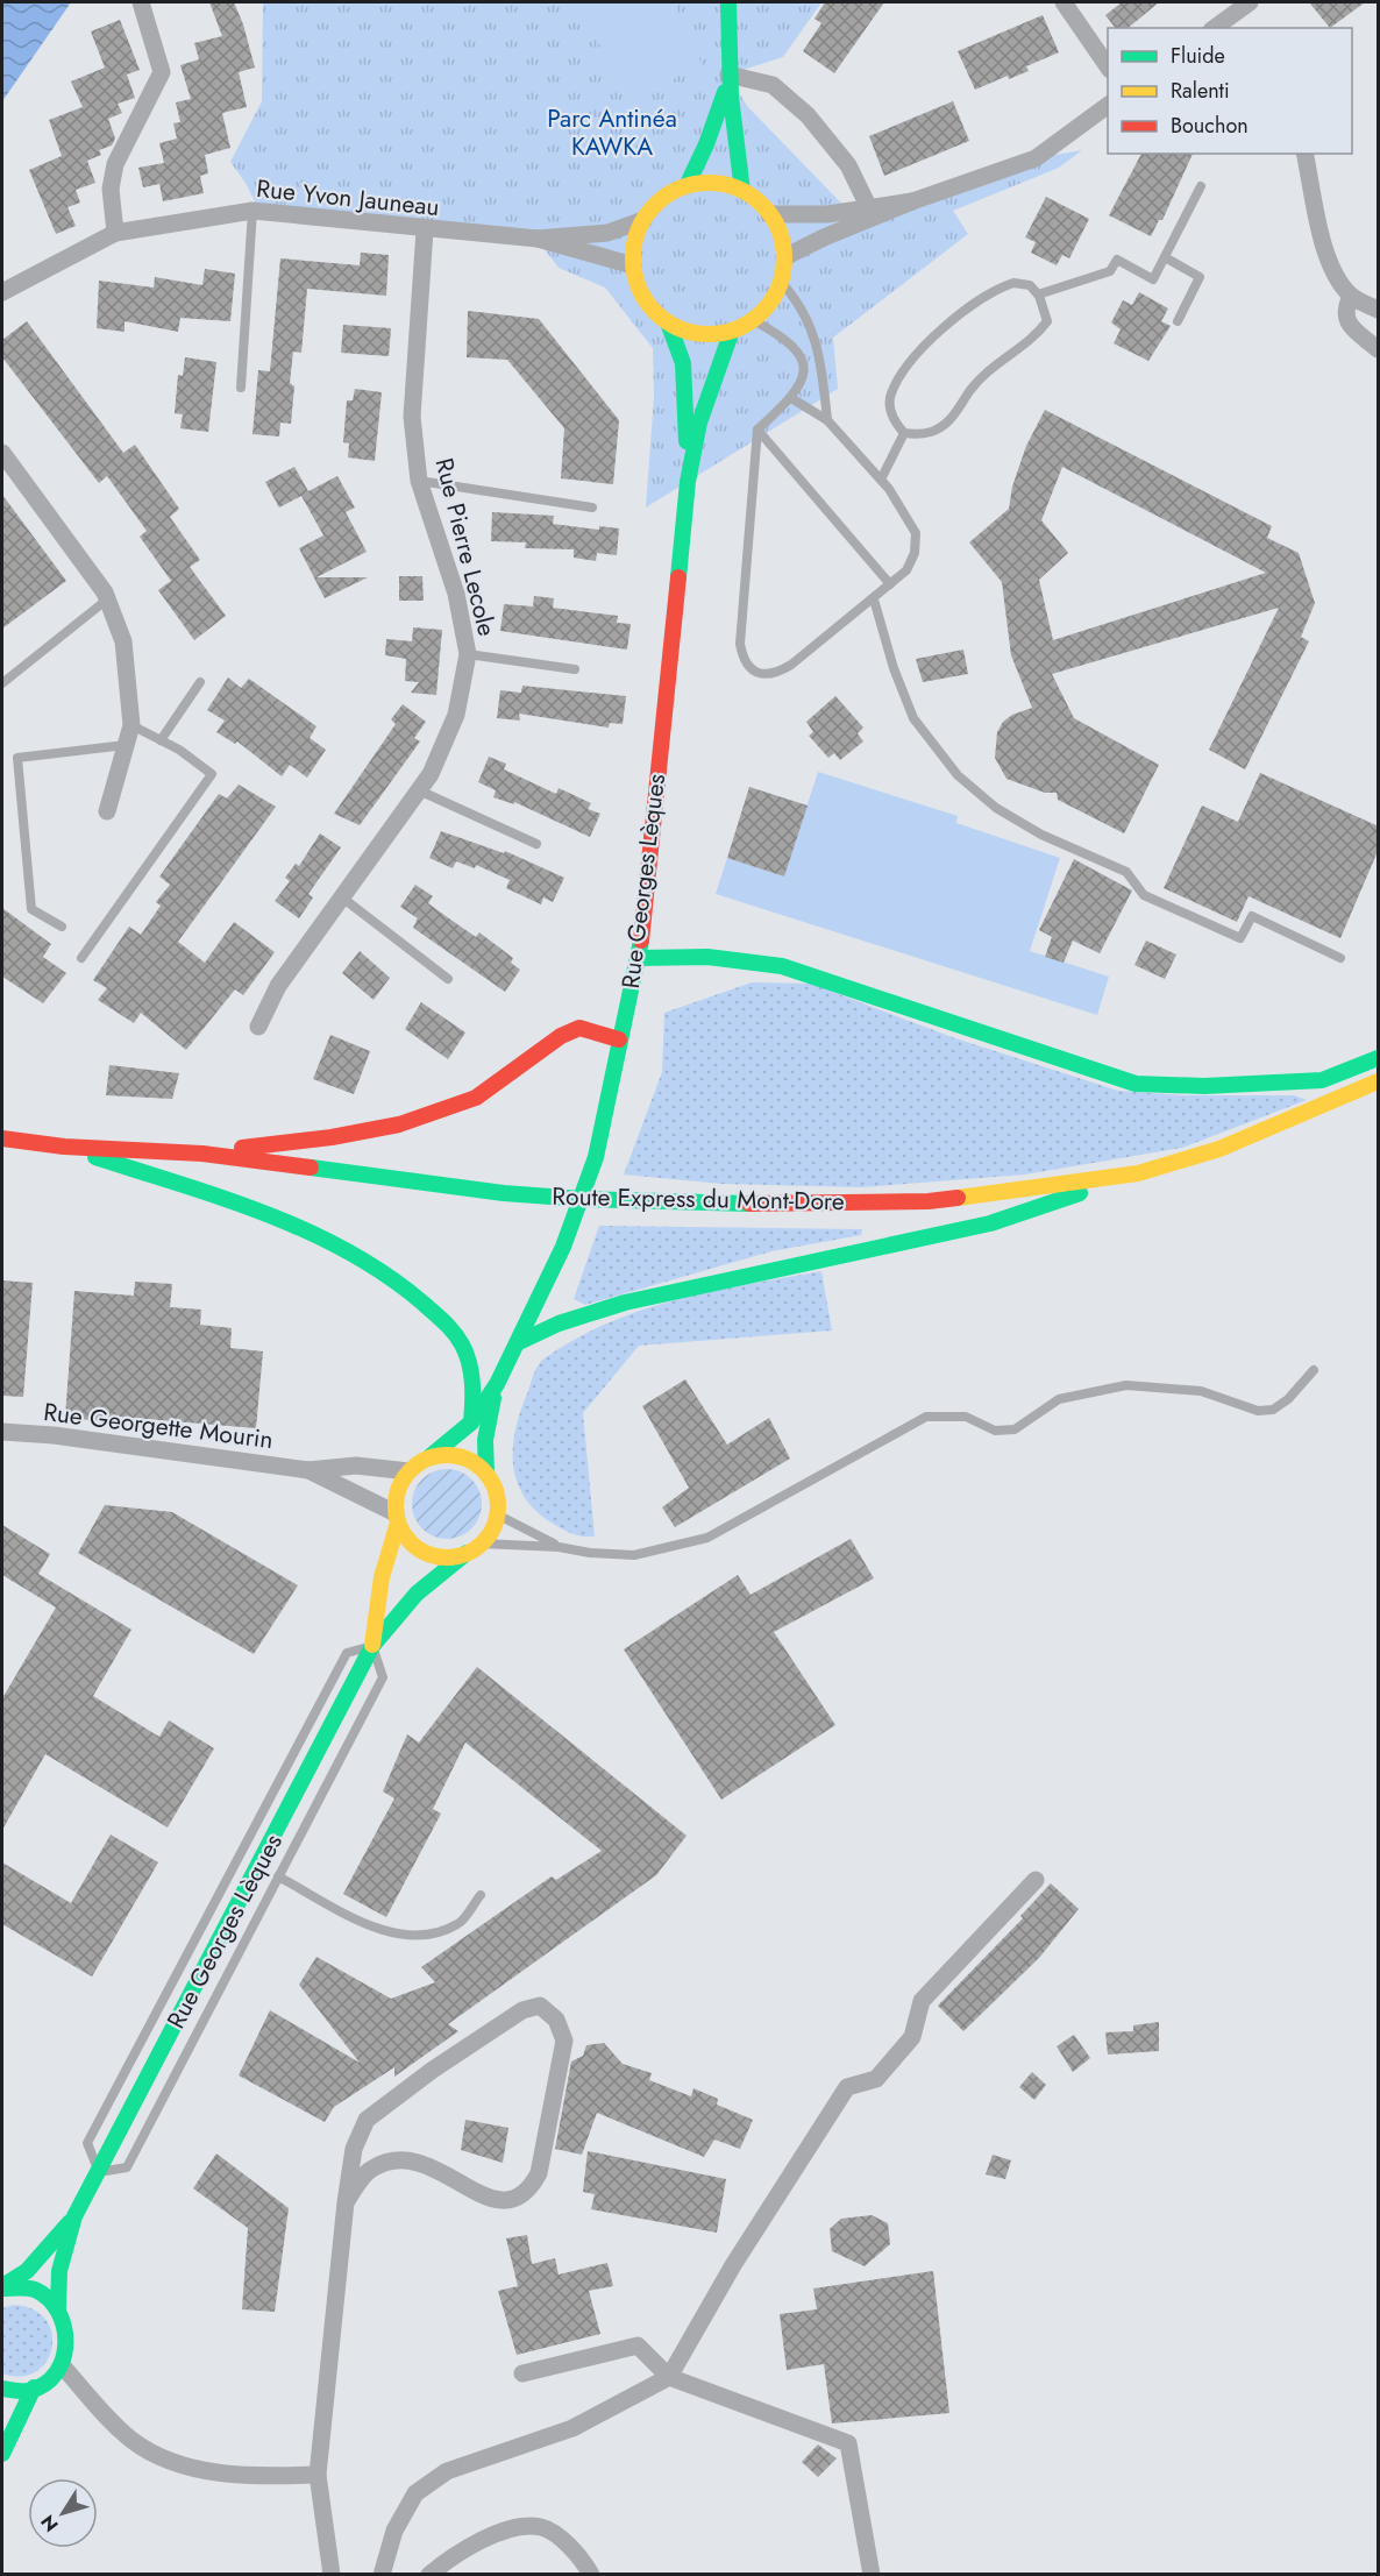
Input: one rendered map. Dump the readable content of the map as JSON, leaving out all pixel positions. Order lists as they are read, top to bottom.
{
  "streets": {
    "main road": ["Rue Georges Lèques", "Route Express du Mont-Dore"],
    "street": ["Rue Yvon Jauneau", "Rue Pierre Lecole", "Rue Georgette Mourin"]
  },
  "crossings": [
    ["Rue Yvon Jauneau", "Rue Pierre Lecole"],
    ["Rue Yvon Jauneau", "Rue Georges Lèques"],
    ["Rue Georges Lèques", "Rue Georgette Mourin"]
  ],
  "parks": ["Parc Antinéa KAWKA"],
  "legend": ["Fluide", "Ralenti", "Bouchon"],
  "north": "bottom left"
}
